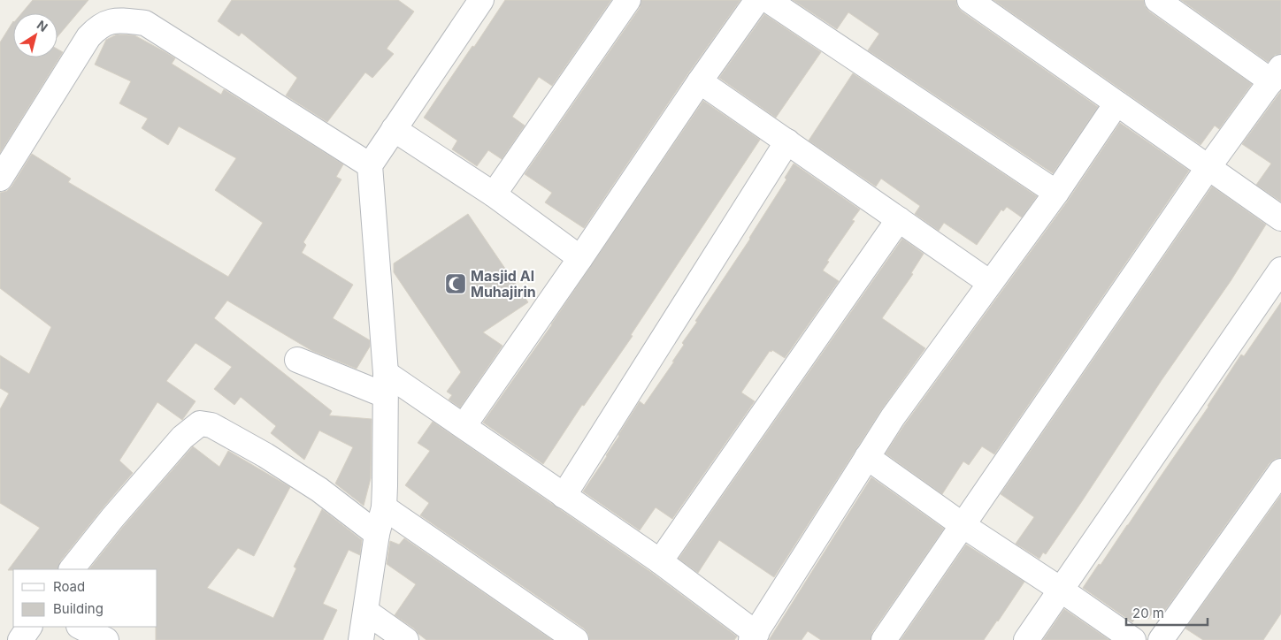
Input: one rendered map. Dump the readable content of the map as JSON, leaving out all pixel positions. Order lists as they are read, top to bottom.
{
  "places": {
    "mosque": ["Masjid Al Muhajirin"]
  },
  "legend": ["Road", "Building"],
  "scale_bar": "20 m",
  "north": "top right"
}
